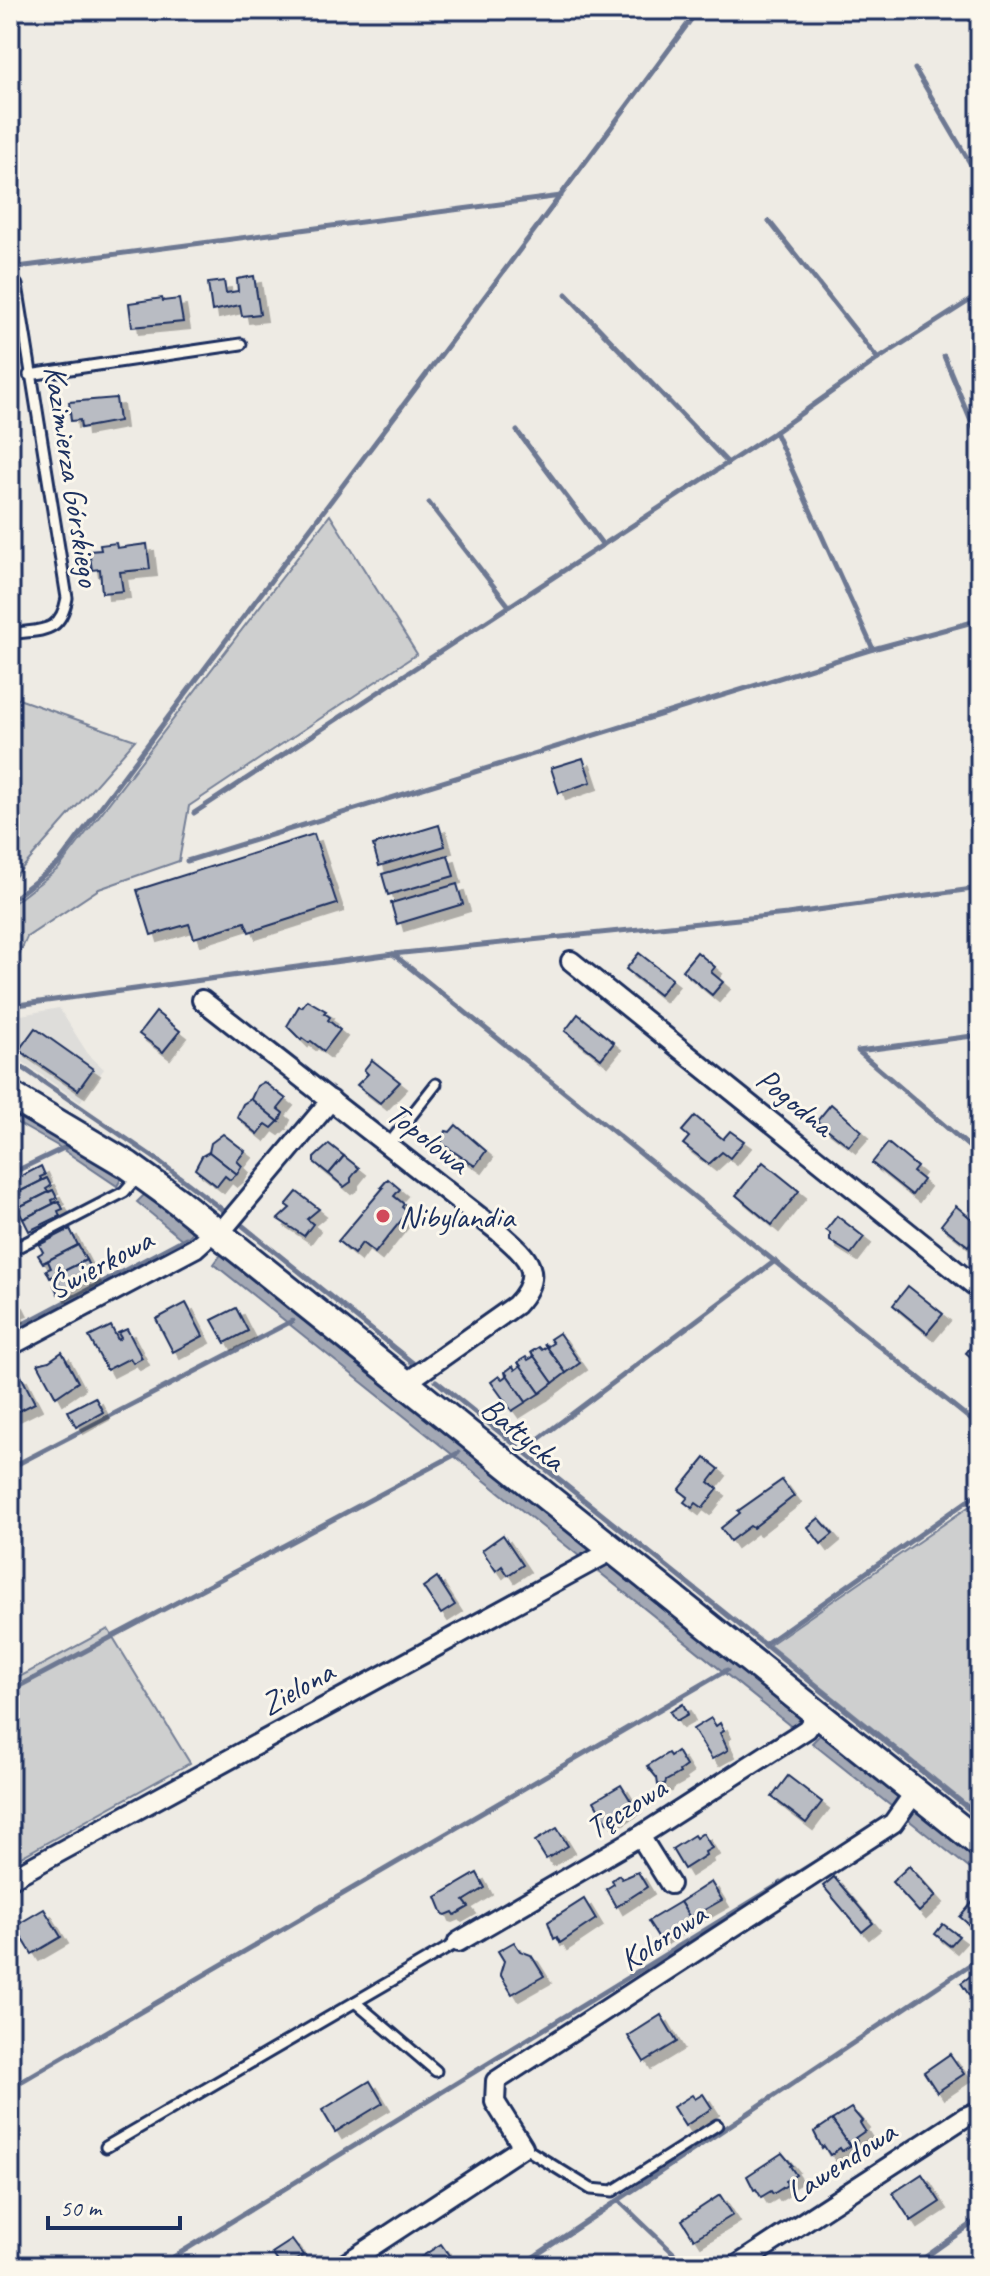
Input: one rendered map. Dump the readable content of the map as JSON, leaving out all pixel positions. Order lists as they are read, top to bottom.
{
  "streets": {
    "main road": ["Bałtycka"],
    "street": [
      "Pogodna",
      "Topolowa",
      "Świerkowa",
      "Zielona",
      "Tęczowa",
      "Kolorowa",
      "Lawendowa"
    ],
    "lane": ["Kazimierza Górskiego"]
  },
  "crossings": [
    ["Topolowa", "Bałtycka"],
    ["Świerkowa", "Bałtycka"],
    ["Bałtycka", "Zielona"],
    ["Bałtycka", "Tęczowa"],
    ["Bałtycka", "Kolorowa"]
  ],
  "places": ["Nibylandia"],
  "scale_bar": "50 m"
}
